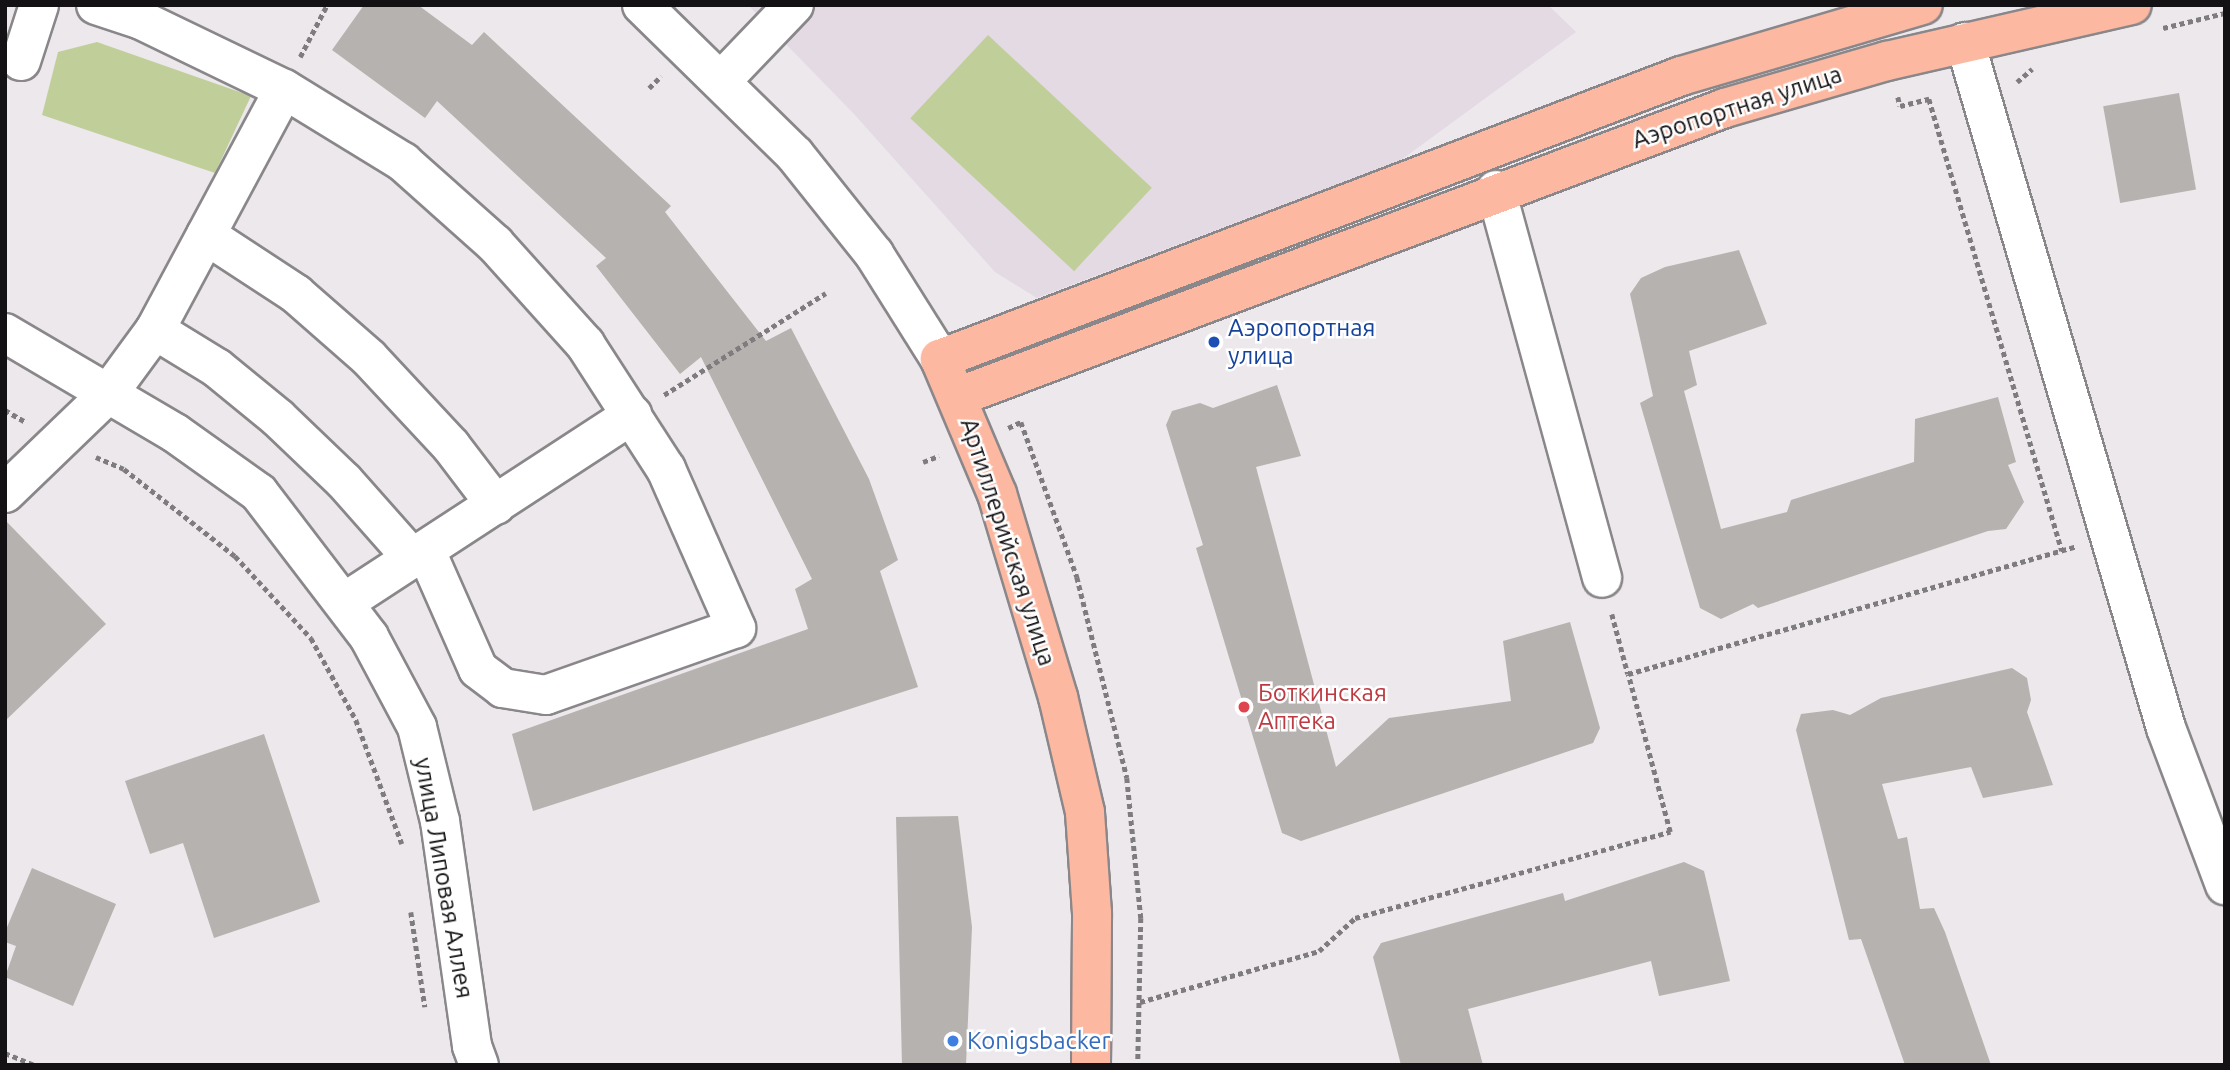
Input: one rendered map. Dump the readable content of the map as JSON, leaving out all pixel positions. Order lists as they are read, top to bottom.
{
  "streets": {
    "main road": ["Аэропортная улица", "Артиллерийская улица"],
    "street": ["улица Липовая Аллея"]
  },
  "crossings": [
    ["Аэропортная улица", "Артиллерийская улица"]
  ],
  "places": ["Аэропортная улица", "Боткинская Аптека", "Konigsbacker"]
}
